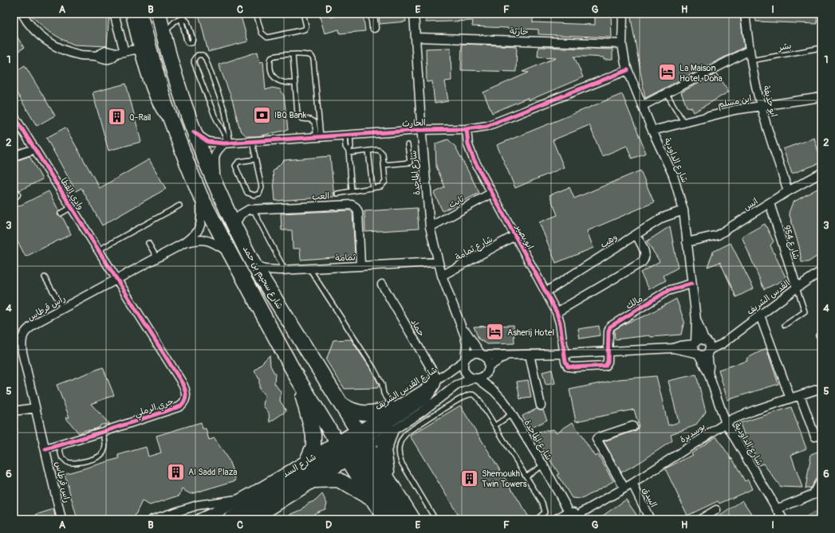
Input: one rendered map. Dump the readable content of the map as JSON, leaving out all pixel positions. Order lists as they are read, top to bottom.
{
  "streets": {
    "highway": ["شارع سحيم بن حمد"],
    "main road": ["شارع السد"],
    "street": [
      "حارثة",
      "ابن مسلم",
      "ابو حذيفة",
      "الحارث",
      "شارع الداودية",
      "شارع الماجدة",
      "وادي القطا",
      "العب",
      "ثابت",
      "انس",
      "ابو بصير",
      "وهب",
      "شارع 954",
      "شارع ثمامة",
      "ثمامة",
      "القدس الشريف",
      "مالك",
      "رأس قرطاس",
      "حماد",
      "شارع القدس الشريف",
      "جري الرملي",
      "بوسديرة",
      "راس قرطاس",
      "البيدق"
    ],
    "lane": ["بشر"]
  },
  "crossings": [
    ["حارثة", "شارع الداودية"],
    ["حارثة", "شارع الماجدة"],
    ["بشر", "ابو حذيفة"],
    ["ابن مسلم", "ابو حذيفة"],
    ["ابن مسلم", "شارع الداودية"],
    ["ابو حذيفة", "انس"],
    ["الحارث", "شارع الداودية"],
    ["الحارث", "شارع الماجدة"],
    ["الحارث", "ابو بصير"],
    ["الحارث", "شارع سحيم بن حمد"],
    ["شارع الداودية", "انس"],
    ["شارع الداودية", "وهب"],
    ["شارع الداودية", "القدس الشريف"],
    ["شارع الداودية", "مالك"],
    ["شارع الداودية", "بوسديرة"],
    ["شارع الماجدة", "ثابت"],
    ["شارع الماجدة", "شارع ثمامة"],
    ["شارع الماجدة", "ثمامة"],
    ["شارع الماجدة", "شارع القدس الشريف"],
    ["شارع الماجدة", "بوسديرة"],
    ["وادي القطا", "رأس قرطاس"],
    ["وادي القطا", "جري الرملي"],
    ["العب", "ثمامة"],
    ["العب", "شارع سحيم بن حمد"],
    ["ثابت", "ابو بصير"],
    ["انس", "شارع 954"],
    ["ابو بصير", "وهب"],
    ["ابو بصير", "شارع ثمامة"],
    ["ابو بصير", "مالك"],
    ["شارع 954", "القدس الشريف"],
    ["ثمامة", "شارع سحيم بن حمد"],
    ["شارع سحيم بن حمد", "رأس قرطاس"],
    ["شارع سحيم بن حمد", "شارع القدس الشريف"],
    ["شارع سحيم بن حمد", "شارع السد"],
    ["رأس قرطاس", "جري الرملي"],
    ["رأس قرطاس", "راس قرطاس"],
    ["حماد", "شارع القدس الشريف"],
    ["شارع القدس الشريف", "شارع السد"],
    ["جري الرملي", "راس قرطاس"],
    ["بوسديرة", "البيدق"]
  ],
  "places": {
    "hotel": ["La Maison Hotel, Doha", "Asherij Hotel"],
    "bank": ["IBQ Bank"],
    "building": ["Q-Rail", "Al Sadd Plaza", "Shemoukh Twin Towers"]
  },
  "grid": {
    "columns": [
      "A",
      "B",
      "C",
      "D",
      "E",
      "F",
      "G",
      "H",
      "I"
    ],
    "rows": [
      "1",
      "2",
      "3",
      "4",
      "5",
      "6"
    ]
  }
}
